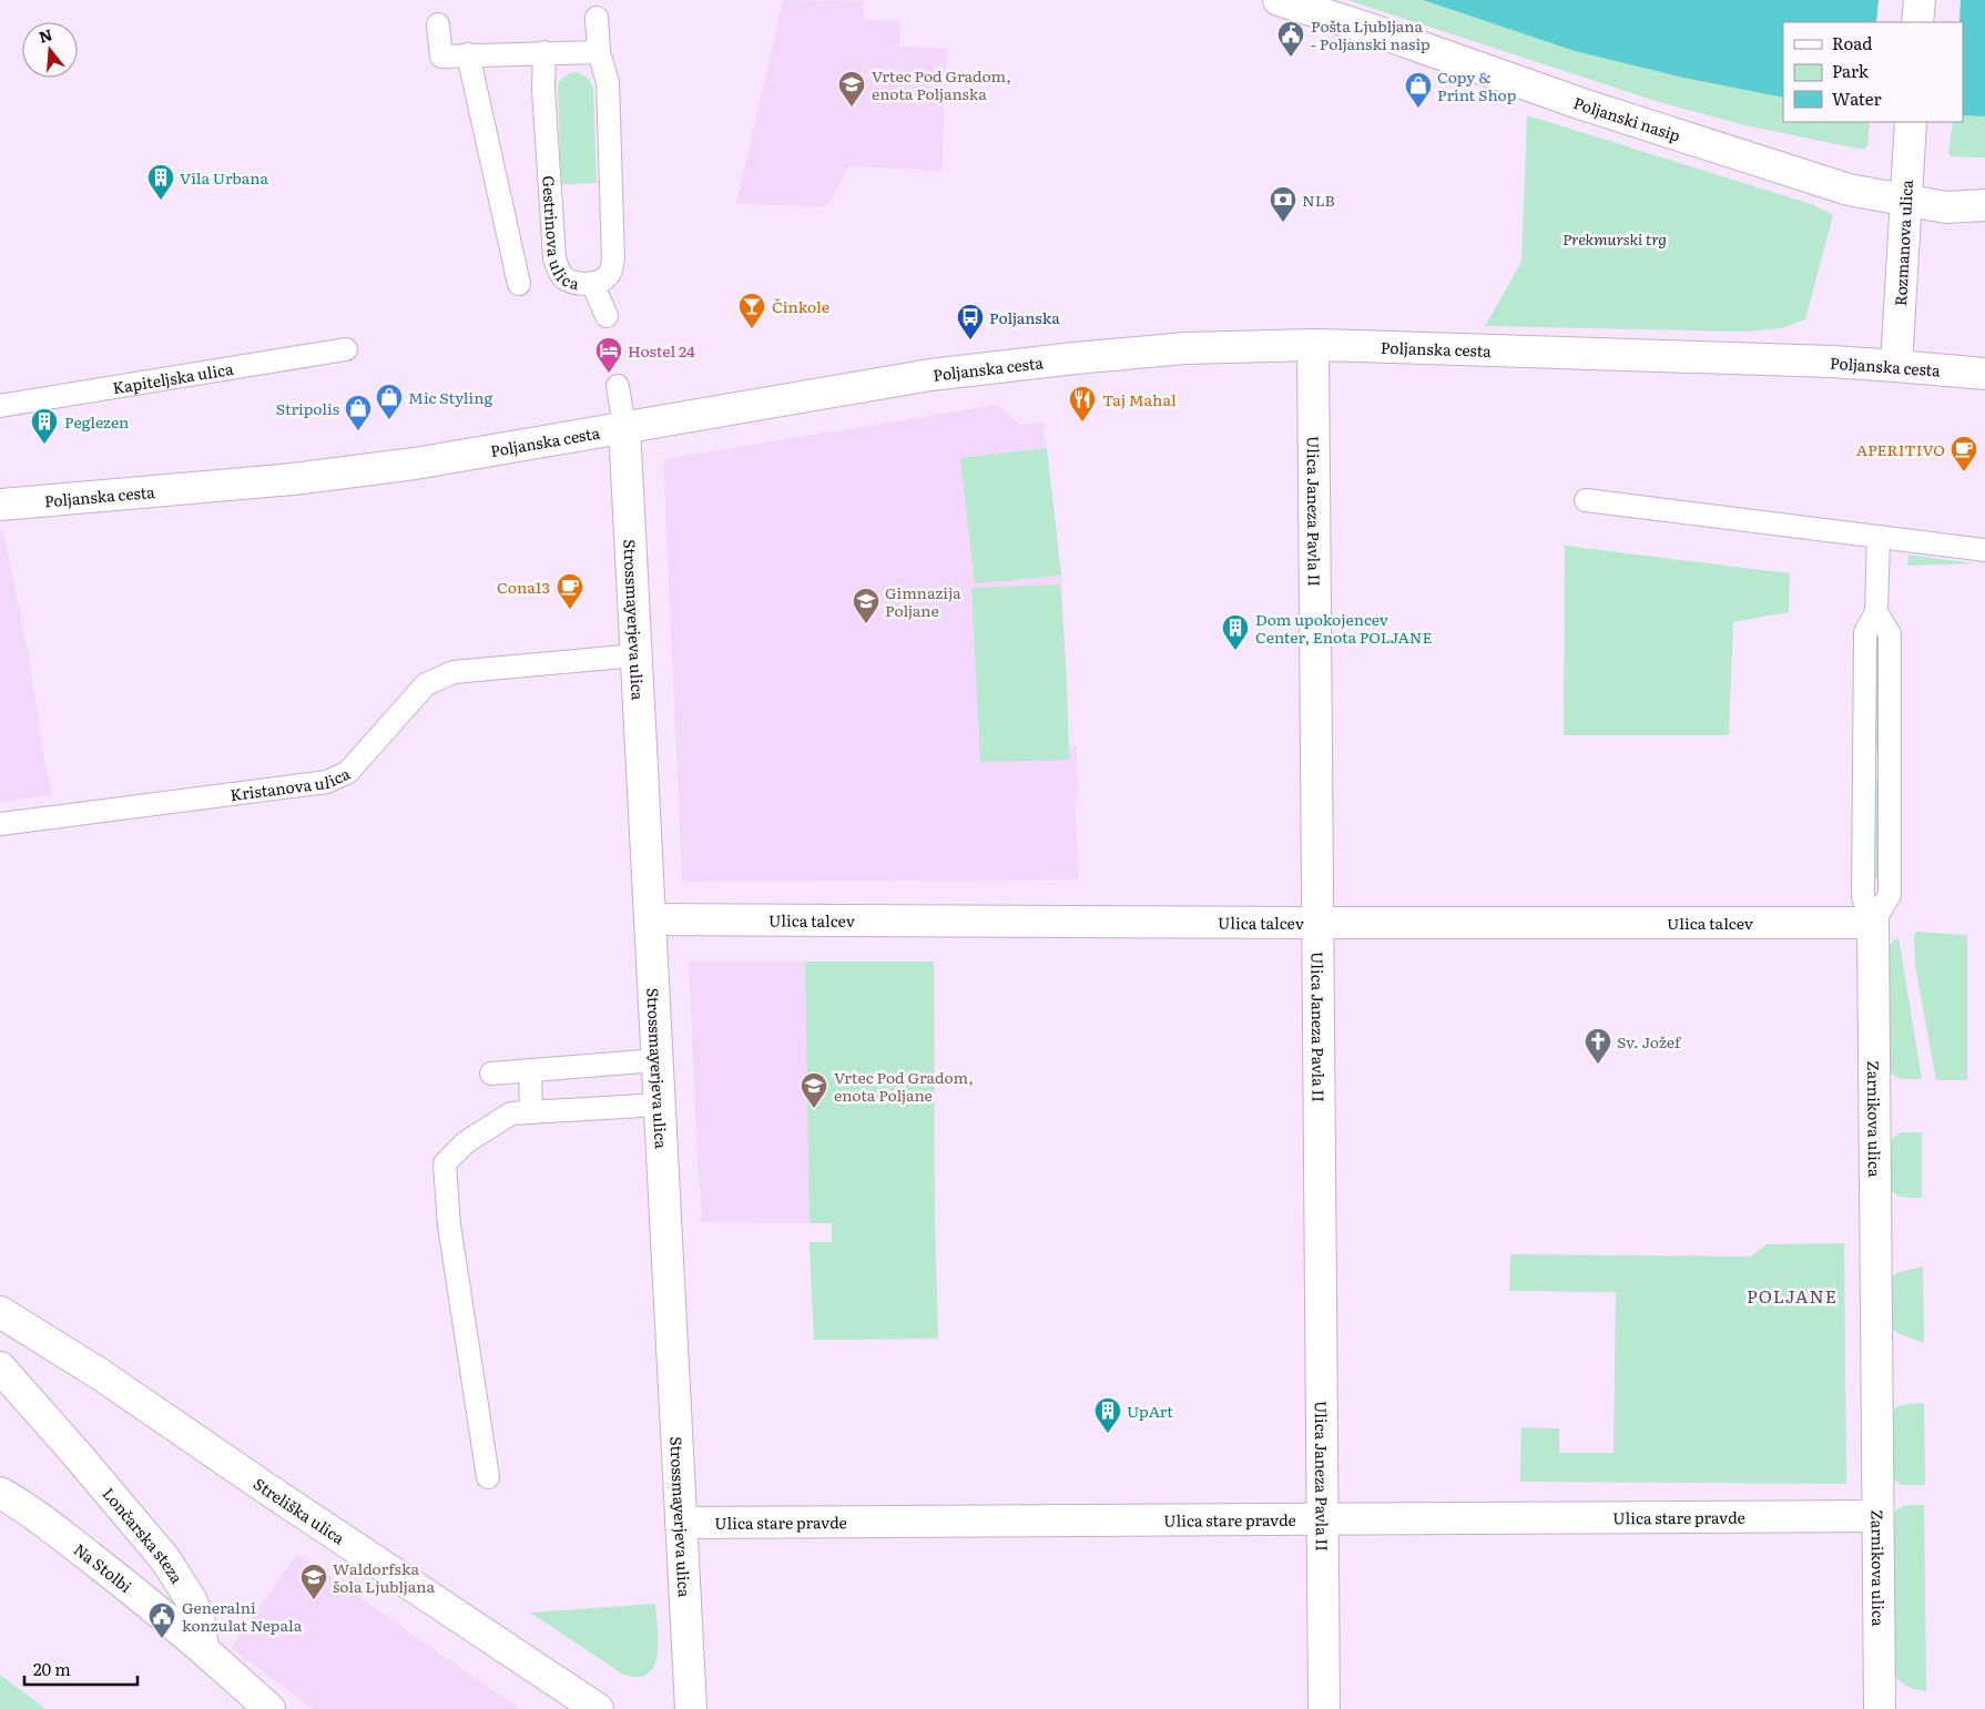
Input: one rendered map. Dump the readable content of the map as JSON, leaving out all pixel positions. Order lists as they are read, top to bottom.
{
  "streets": {
    "street": [
      "Poljanski nasip",
      "Rozmanova ulica",
      "Poljanska cesta",
      "Ulica Janeza Pavla II",
      "Strossmayerjeva ulica",
      "Ulica talcev",
      "Zarnikova ulica",
      "Streliška ulica",
      "Ulica stare pravde",
      "Lončarska steza",
      "Na Stolbi"
    ],
    "lane": ["Gestrinova ulica", "Kapiteljska ulica", "Kristanova ulica"]
  },
  "crossings": [
    ["Poljanski nasip", "Rozmanova ulica"],
    ["Rozmanova ulica", "Poljanska cesta"],
    ["Poljanska cesta", "Ulica Janeza Pavla II"],
    ["Poljanska cesta", "Strossmayerjeva ulica"],
    ["Ulica Janeza Pavla II", "Ulica talcev"],
    ["Ulica Janeza Pavla II", "Ulica stare pravde"],
    ["Strossmayerjeva ulica", "Kristanova ulica"],
    ["Strossmayerjeva ulica", "Ulica talcev"],
    ["Strossmayerjeva ulica", "Ulica stare pravde"],
    ["Ulica talcev", "Zarnikova ulica"],
    ["Zarnikova ulica", "Ulica stare pravde"],
    ["Lončarska steza", "Na Stolbi"]
  ],
  "districts": ["POLJANE"],
  "parks": ["Prekmurski trg"],
  "places": {
    "public building": ["Pošta Ljubljana - Poljanski nasip", "Generalni konzulat Nepala"],
    "school or university": [
      "Vrtec Pod Gradom, enota Poljanska",
      "Gimnazija Poljane",
      "Vrtec Pod Gradom, enota Poljane",
      "Waldorfska šola Ljubljana"
    ],
    "shop": ["Copy & Print Shop", "Mic Styling", "Stripolis"],
    "building": [
      "Vila Urbana",
      "Peglezen",
      "Dom upokojencev Center, Enota POLJANE",
      "UpArt"
    ],
    "bank": ["NLB"],
    "bar": ["Činkole"],
    "bus stop": ["Poljanska"],
    "hotel": ["Hostel 24"],
    "restaurant": ["Taj Mahal"],
    "cafe": ["APERITIVO", "Cona13"],
    "church": ["Sv. Jožef"]
  },
  "legend": ["Road", "Park", "Water"],
  "scale_bar": "20 m",
  "north": "top"
}
